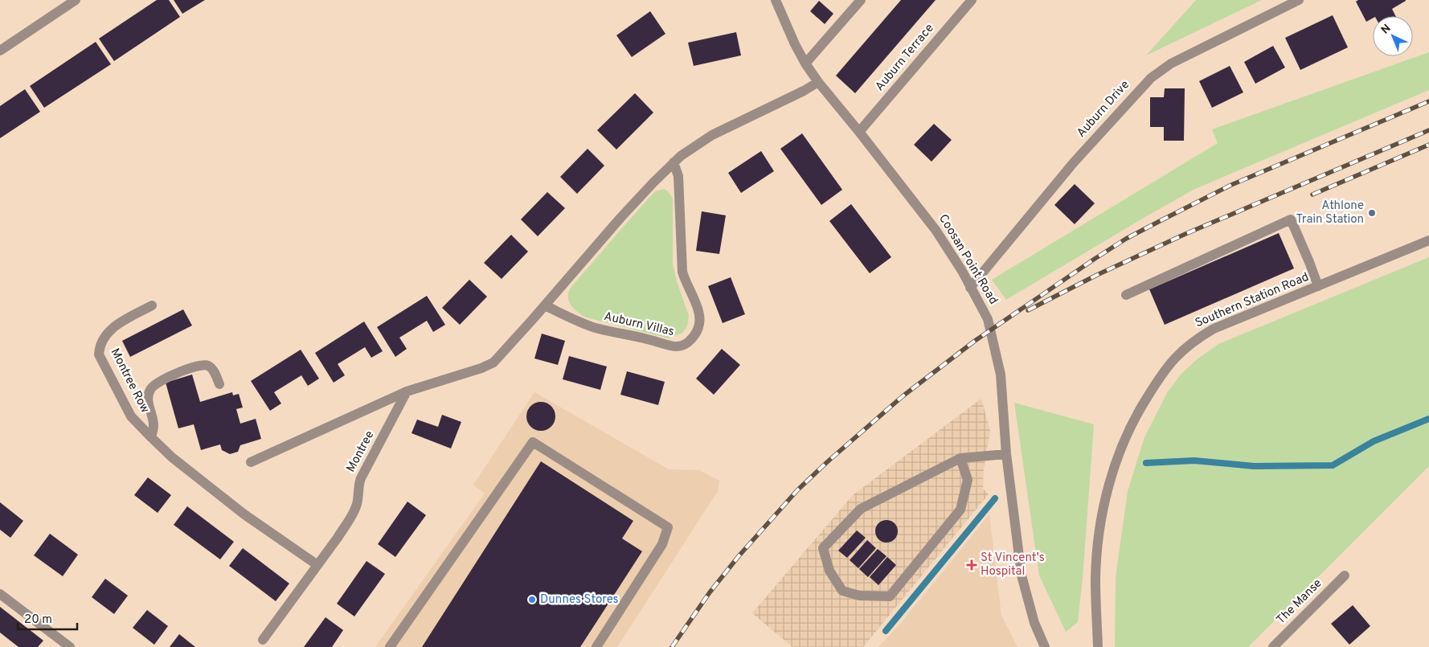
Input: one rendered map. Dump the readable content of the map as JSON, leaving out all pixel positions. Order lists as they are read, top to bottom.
{
  "streets": {
    "street": [
      "Auburn Terrace",
      "Auburn Drive",
      "Coosan Point Road",
      "Southern Station Road",
      "Auburn Villas",
      "Montree Row",
      "Montree",
      "The Manse"
    ]
  },
  "crossings": [
    ["Auburn Terrace", "Coosan Point Road"],
    ["Auburn Drive", "Coosan Point Road"],
    ["Auburn Villas", "Montree"],
    ["Montree Row", "Montree"]
  ],
  "places": {
    "other": ["Athlone Train Station", "Dunnes Stores"],
    "health": ["St Vincent's Hospital"]
  },
  "scale_bar": "20 m",
  "north": "top left"
}
